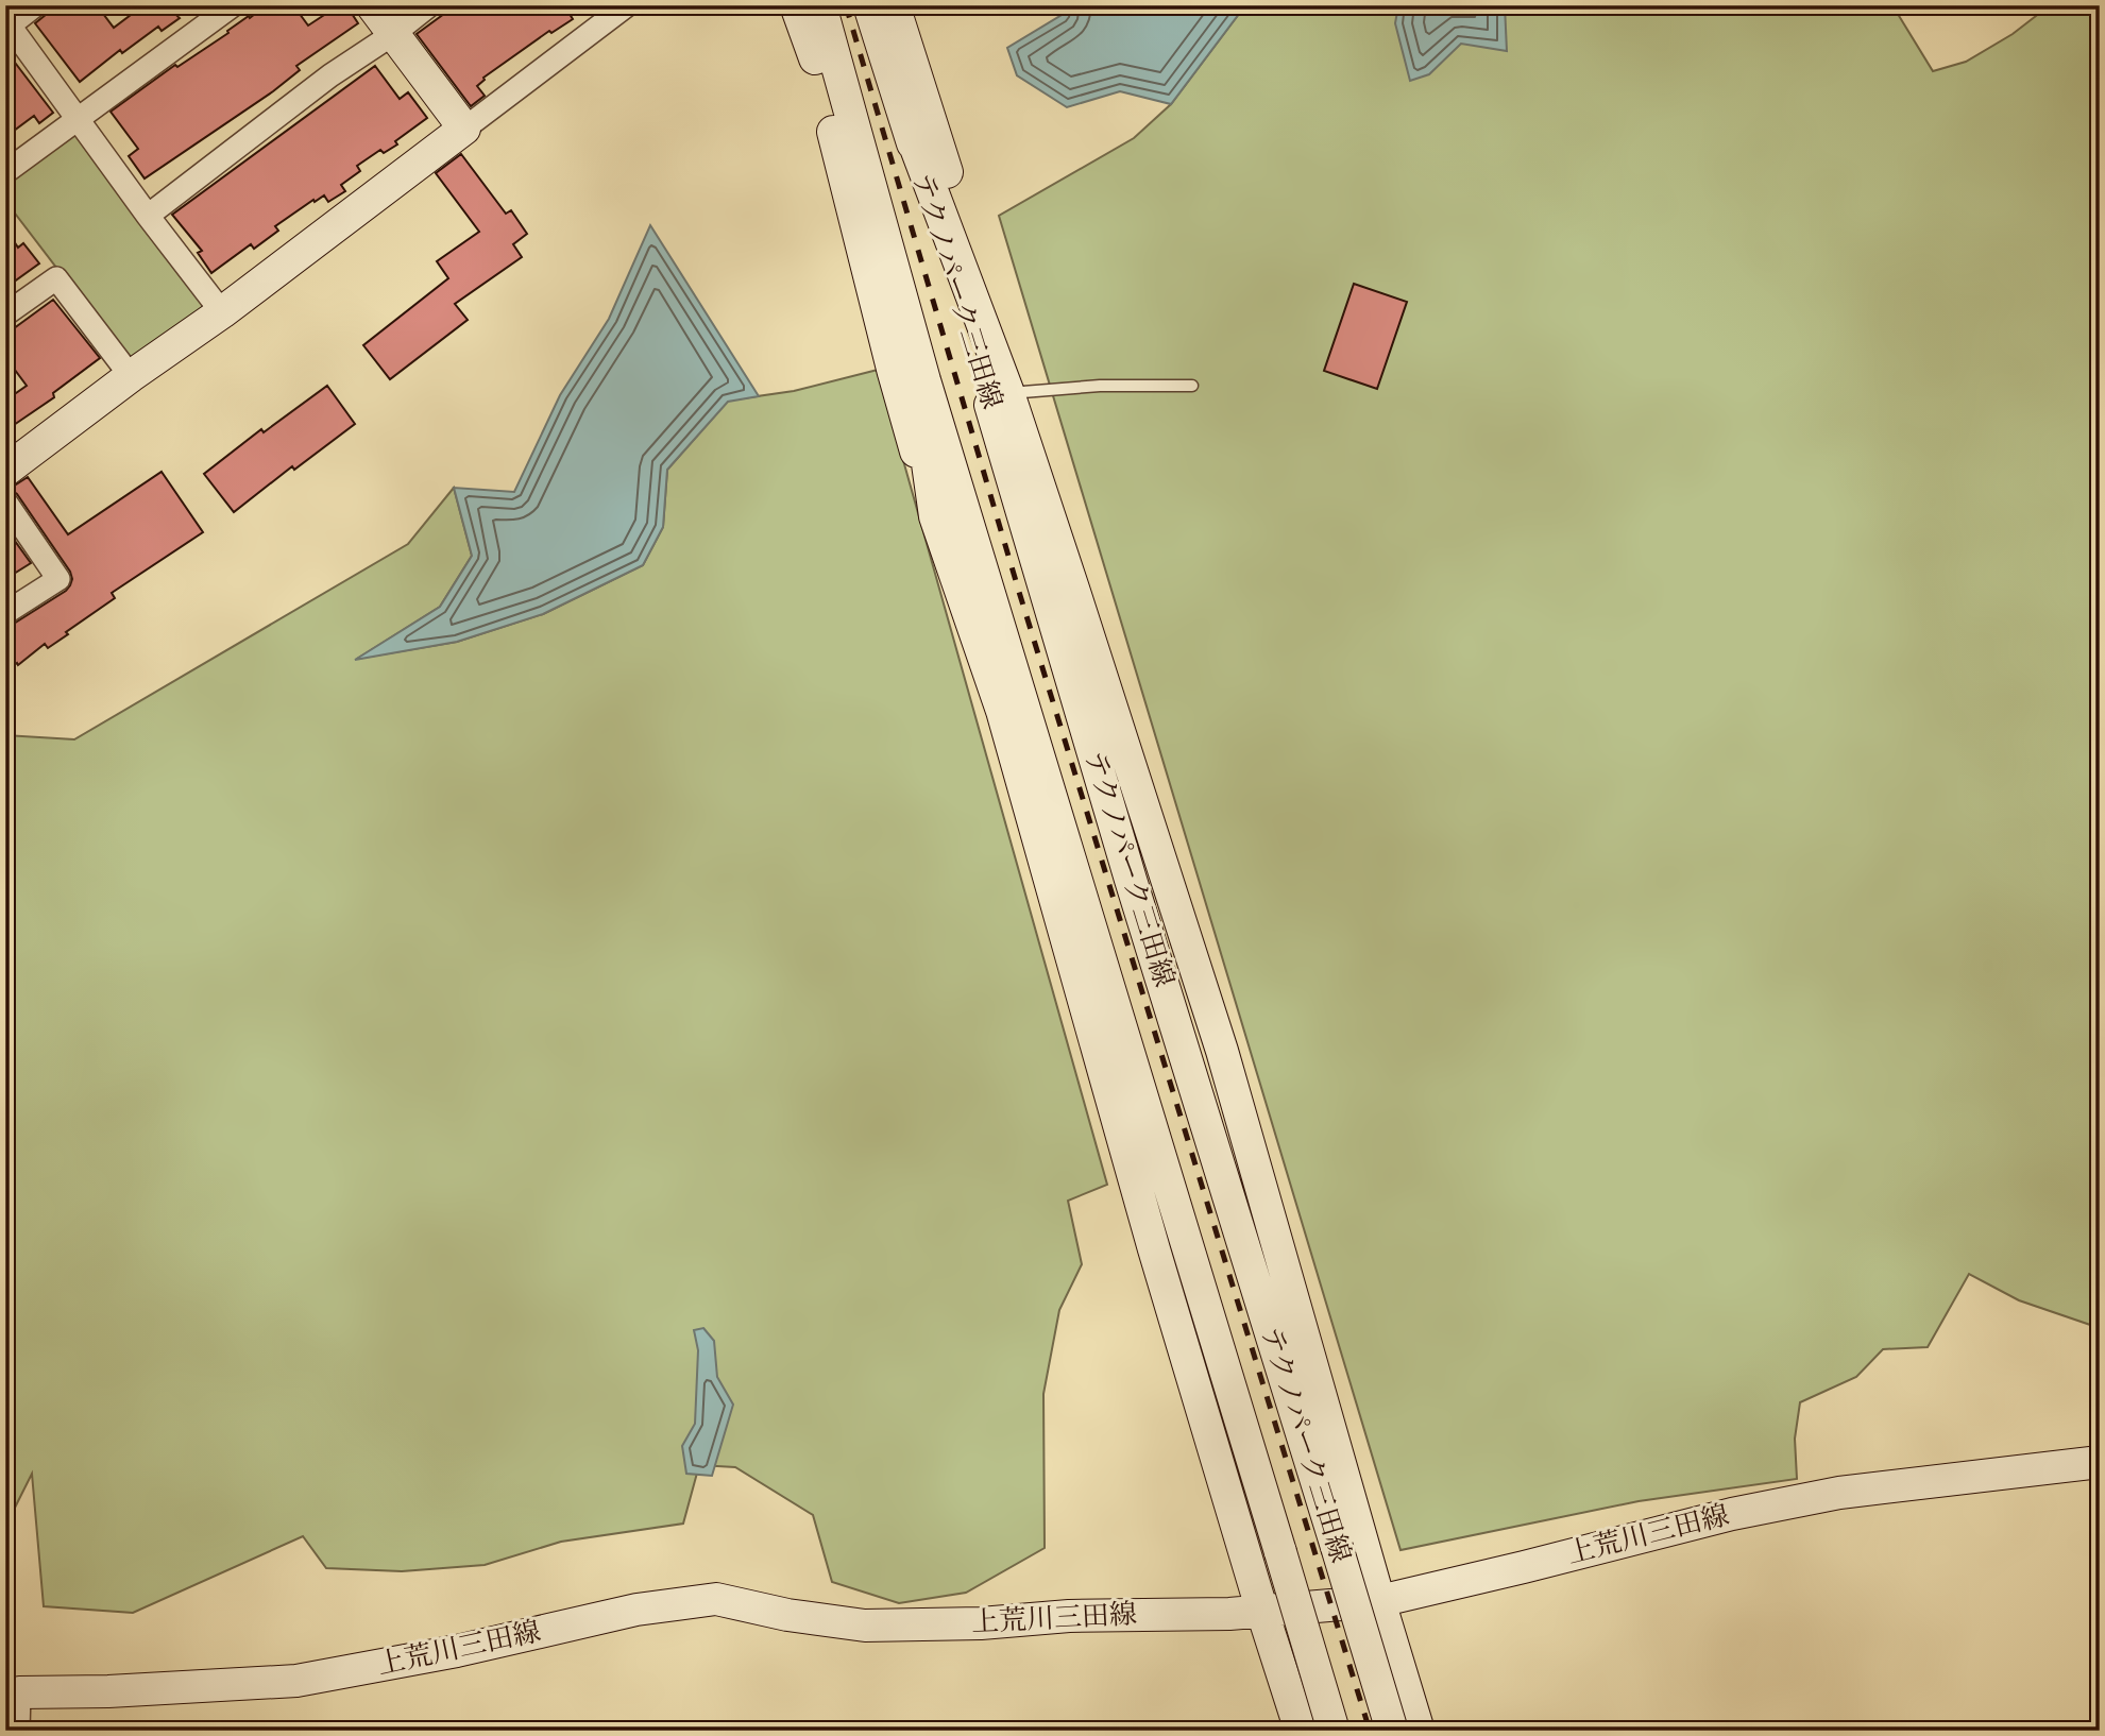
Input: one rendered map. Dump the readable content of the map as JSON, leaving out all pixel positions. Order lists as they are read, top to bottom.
{
  "streets": {
    "main road": ["テクノパーク三田線", "上荒川三田線"]
  }
}
